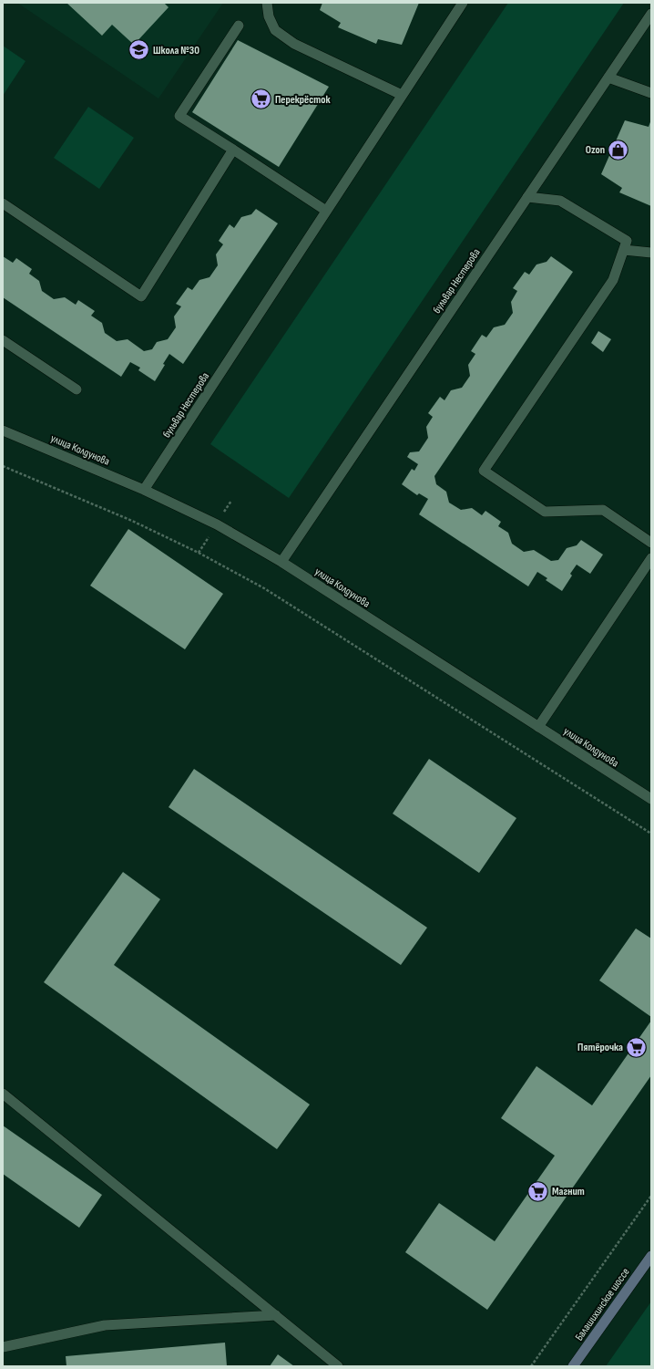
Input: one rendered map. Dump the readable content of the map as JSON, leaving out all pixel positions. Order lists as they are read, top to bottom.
{
  "streets": {
    "main road": ["Балашихинское шоссе"],
    "street": ["бульвар Нестерова", "улица Колдунова"]
  },
  "crossings": [
    ["бульвар Нестерова", "улица Колдунова"]
  ],
  "places": {
    "school or university": ["Школа №30"],
    "supermarket": ["Перекрёсток", "Пятёрочка", "Магнит"],
    "shop": ["Ozon"]
  }
}
